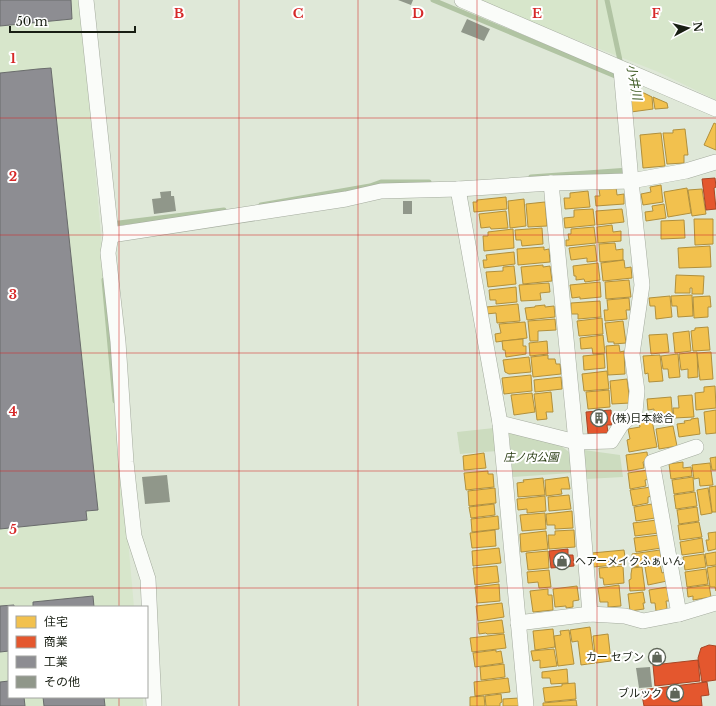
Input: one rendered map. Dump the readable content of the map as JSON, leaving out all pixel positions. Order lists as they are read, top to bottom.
{
  "water": ["小井川"],
  "parks": ["庄ノ内公園"],
  "places": {
    "building": ["(株)日本総合"],
    "shop": ["ヘアーメイクふぁいん", "カー セブン", "ブルック"]
  },
  "legend": [
    "住宅",
    "商業",
    "工業",
    "その他"
  ],
  "scale_bar": "50 m",
  "north": "right",
  "grid": {
    "columns": [
      "B",
      "C",
      "D",
      "E",
      "F"
    ],
    "rows": [
      "1",
      "2",
      "3",
      "4",
      "5"
    ]
  }
}
